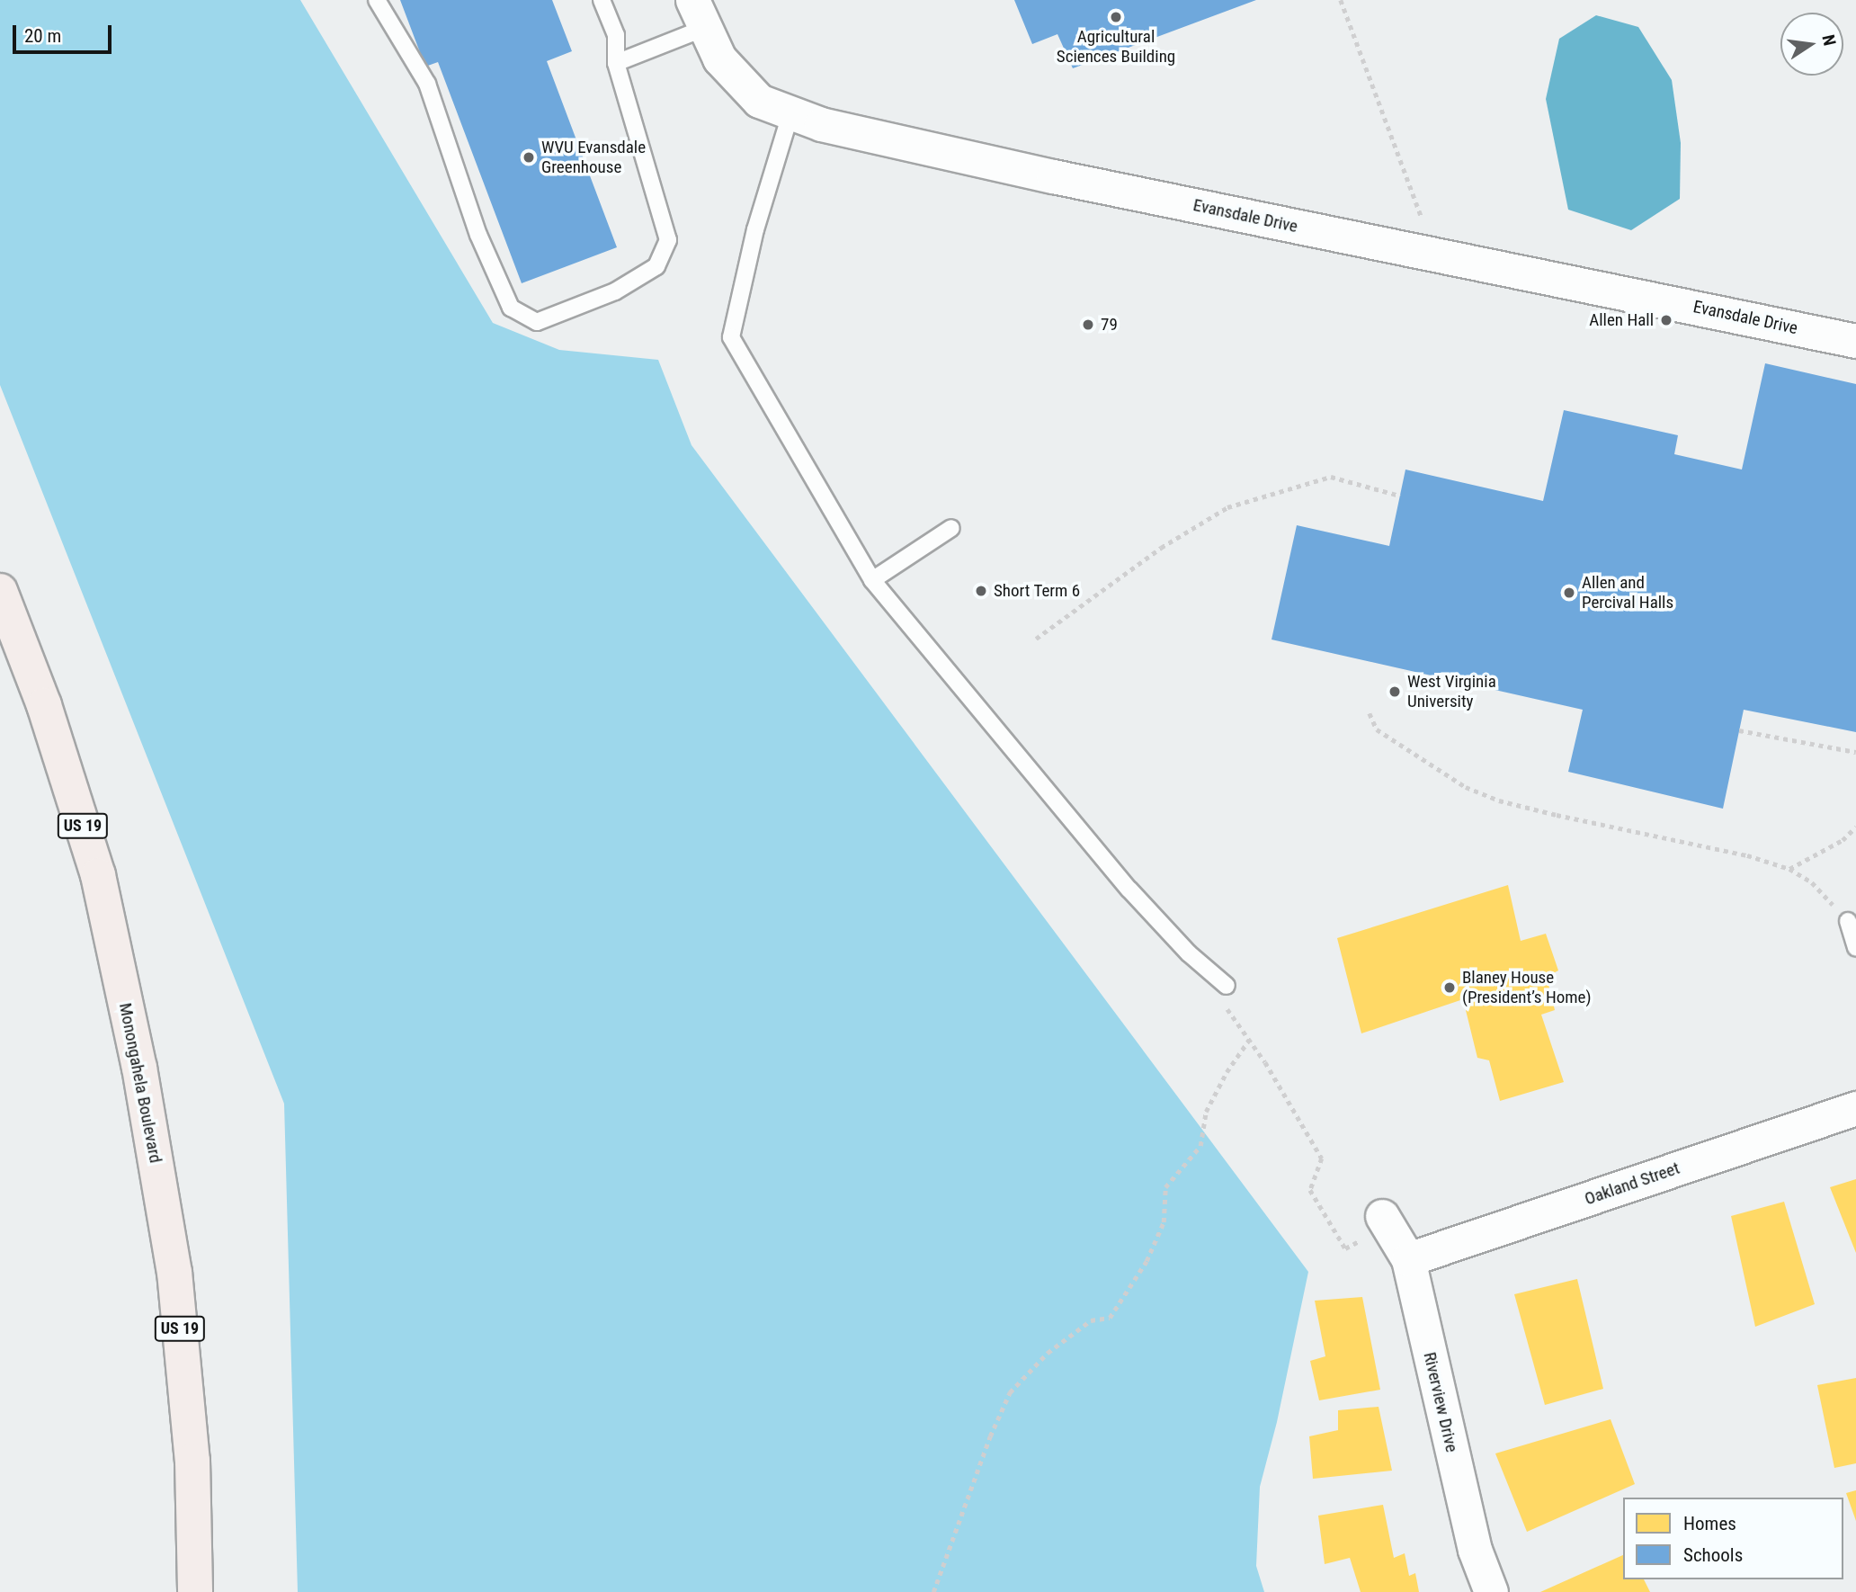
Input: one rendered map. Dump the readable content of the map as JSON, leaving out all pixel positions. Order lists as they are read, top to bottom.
{
  "streets": {
    "main road": ["US 19", "Monongahela Boulevard"],
    "street": ["Evansdale Drive", "Oakland Street", "Riverview Drive"]
  },
  "crossings": [
    ["Oakland Street", "Riverview Drive"]
  ],
  "places": [
    "Agricultural Sciences Building",
    "WVU Evansdale Greenhouse",
    "Allen Hall",
    "79",
    "Short Term 6",
    "Allen and Percival Halls",
    "West Virginia University",
    "Blaney House (President’s Home)"
  ],
  "legend": ["Homes", "Schools"],
  "scale_bar": "20 m",
  "north": "right"
}
